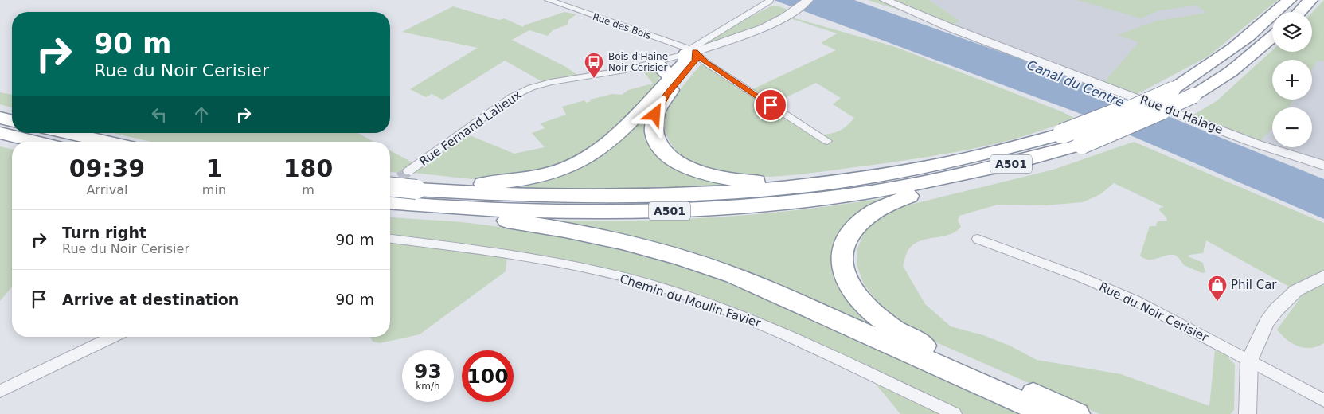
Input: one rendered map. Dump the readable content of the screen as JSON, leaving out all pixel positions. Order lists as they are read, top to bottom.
{
  "streets": {
    "highway": ["A501"],
    "street": [
      "Rue des Bois",
      "Rue du Halage",
      "Rue Fernand Lalieux",
      "Chemin du Moulin Favier",
      "Rue du Noir Cerisier"
    ]
  },
  "crossings": [
    ["Rue des Bois", "Rue Fernand Lalieux"]
  ],
  "water": ["Canal du Centre"],
  "places": {
    "bus stop": ["Bois-d'Haine Noir Cerisier"],
    "shop": ["Phil Car"]
  },
  "page": {
    "map_buttons": ["+", "−"],
    "turn": ["90 m", "Rue du Noir Cerisier"],
    "eta": [
      "09:39",
      "Arrival",
      "1",
      "min",
      "180",
      "m"
    ],
    "list": [
      {
        "name": "Turn right",
        "note": "Rue du Noir Cerisier",
        "value": "90 m"
      },
      {
        "name": "Arrive at destination",
        "value": "90 m"
      }
    ],
    "speed": "93 km/h",
    "limit": "100"
  }
}
